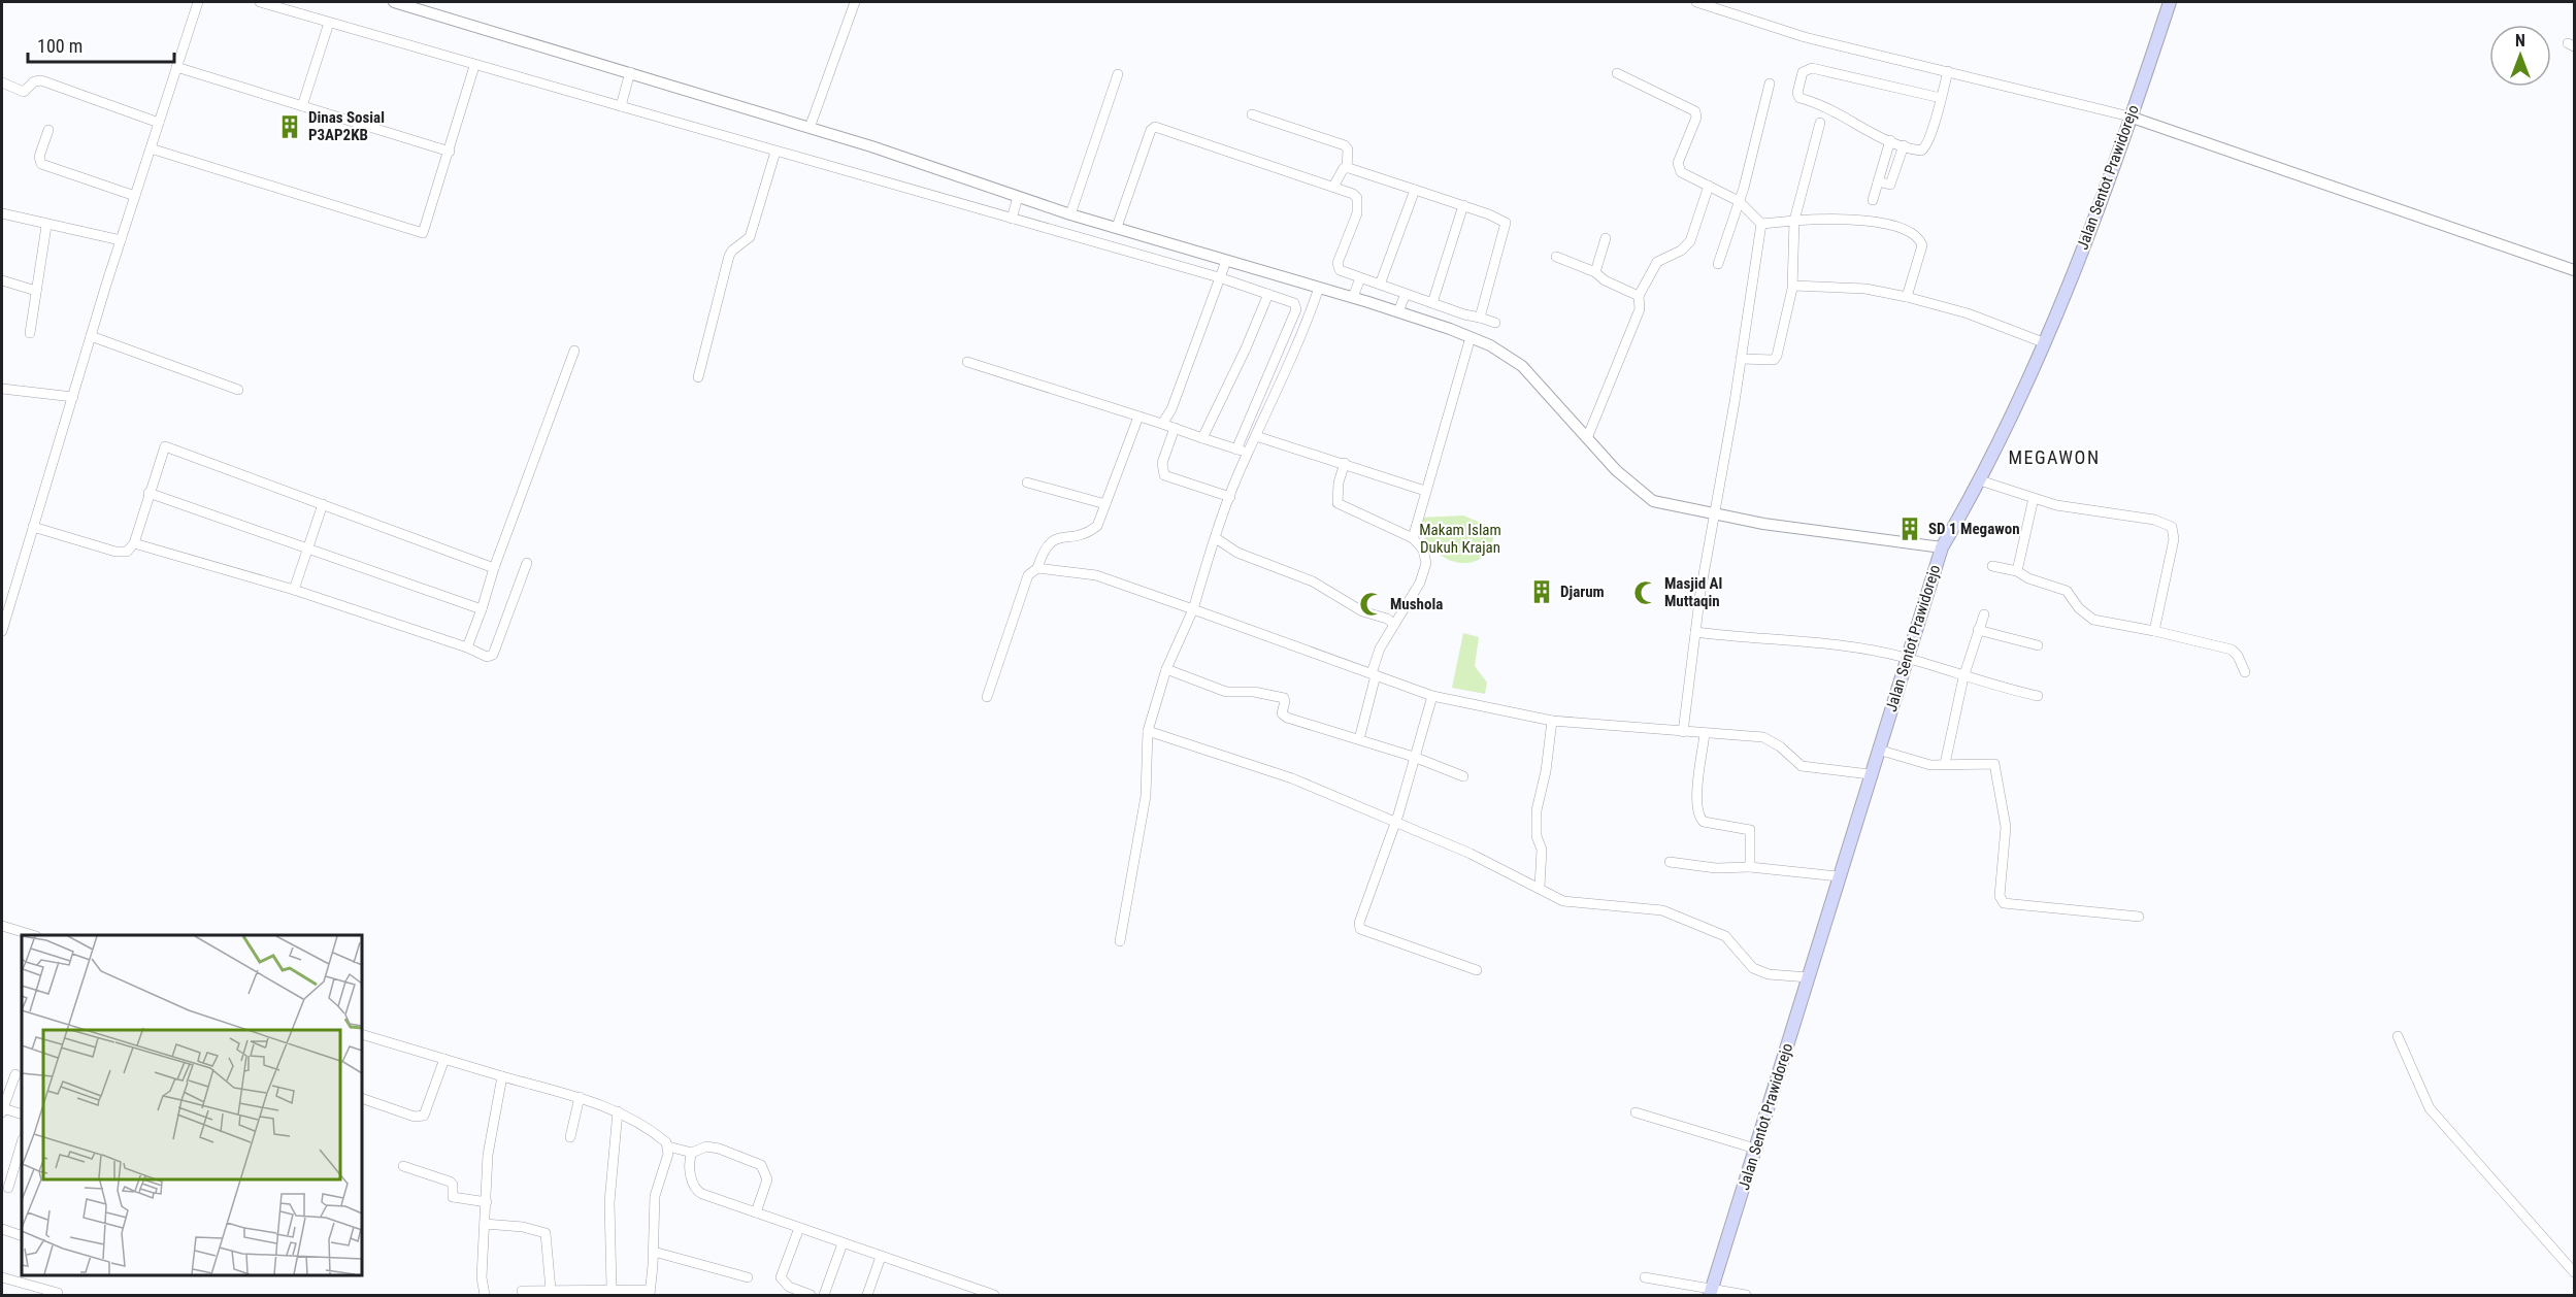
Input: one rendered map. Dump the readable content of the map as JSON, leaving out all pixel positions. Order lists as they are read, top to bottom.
{
  "streets": {
    "main road": ["Jalan Sentot Prawidorejo"]
  },
  "districts": ["MEGAWON"],
  "parks": ["Makam Islam Dukuh Krajan"],
  "places": {
    "building": ["Dinas Sosial P3AP2KB", "SD 1 Megawon", "Djarum"],
    "mosque": ["Masjid Al Muttaqin", "Mushola"]
  },
  "scale_bar": "100 m",
  "north": "top"
}
